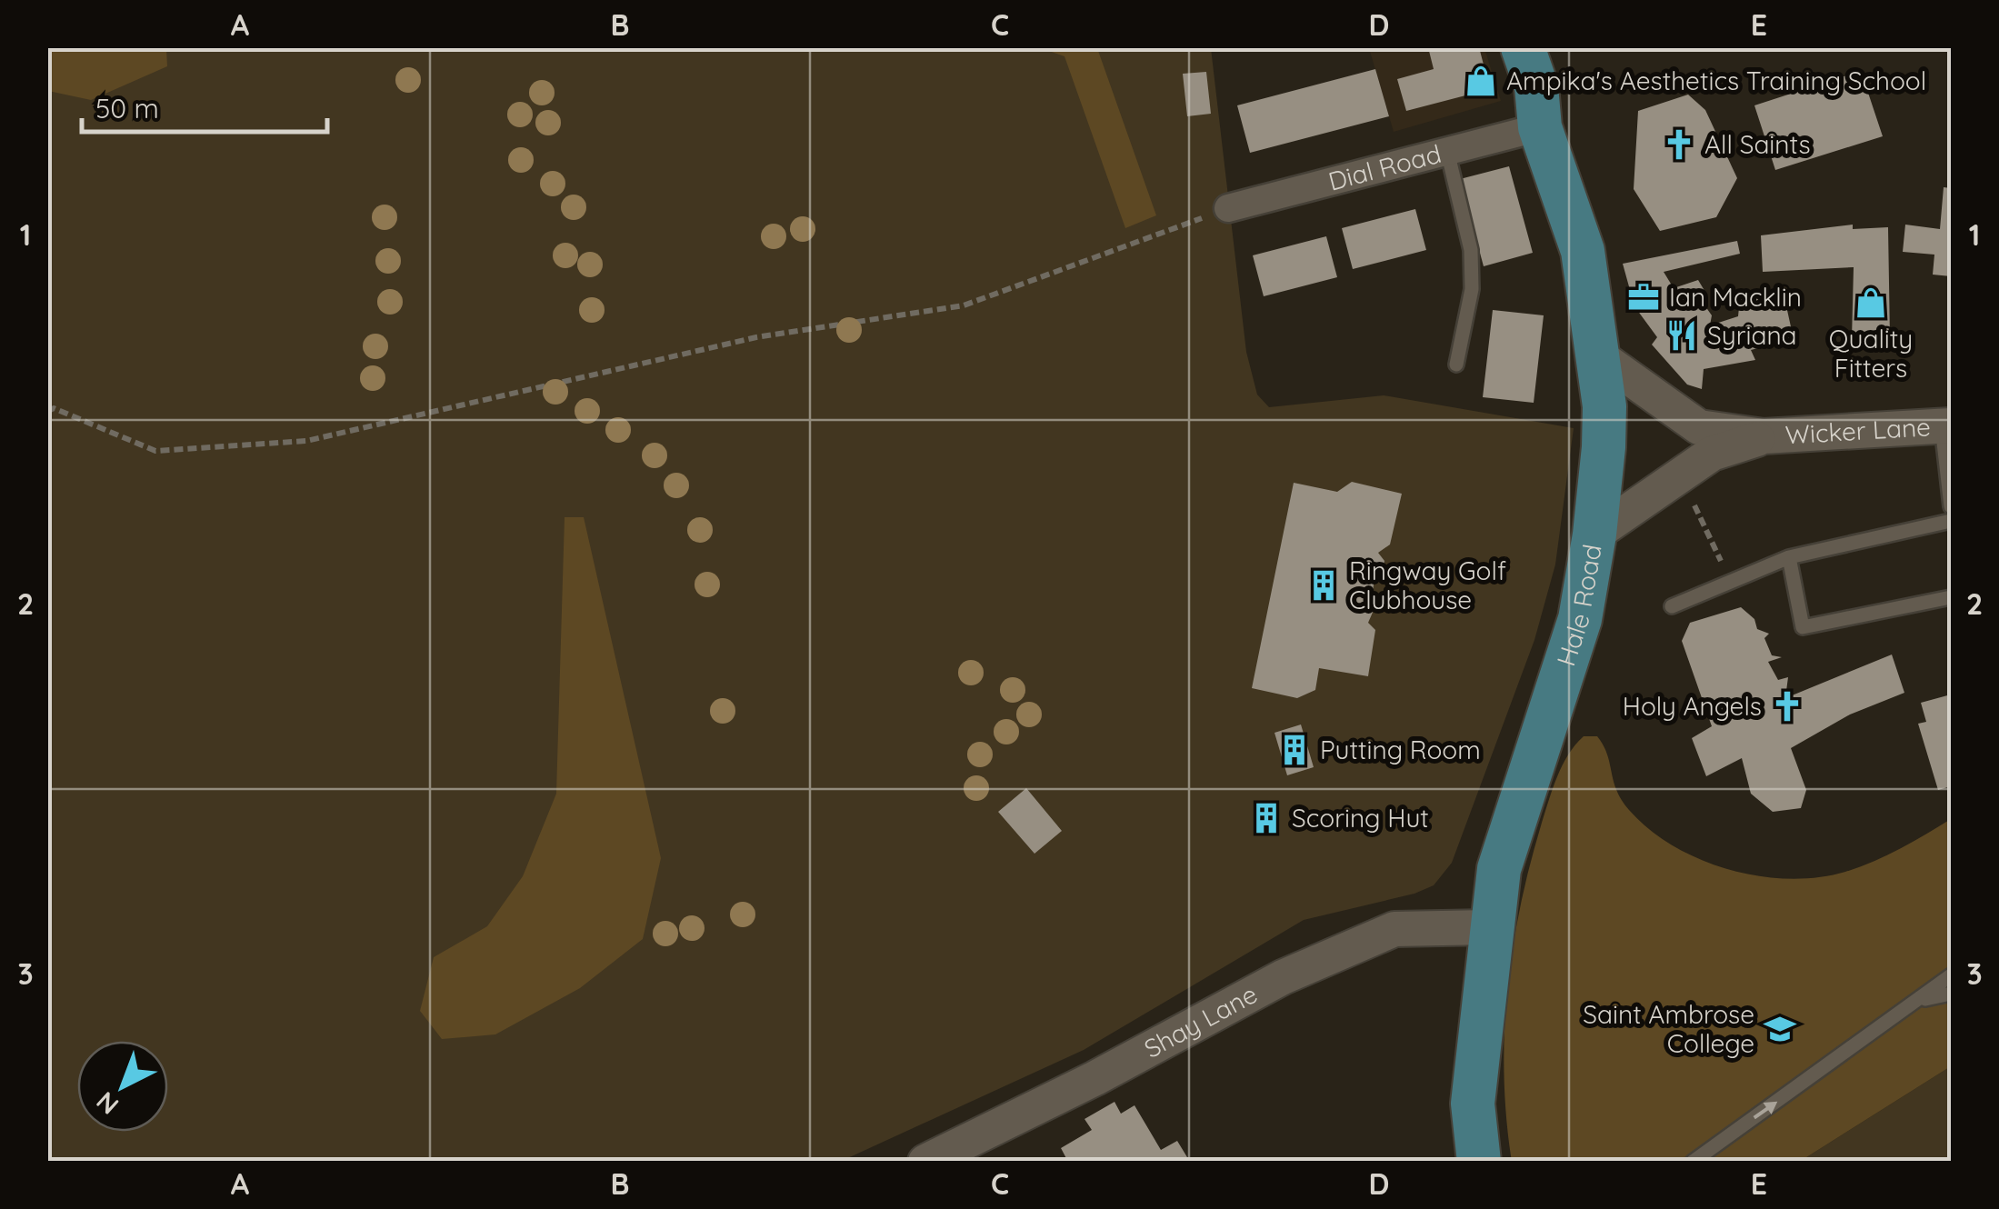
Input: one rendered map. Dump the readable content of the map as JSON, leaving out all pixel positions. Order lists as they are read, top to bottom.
{
  "streets": {
    "main road": ["Hale Road"],
    "street": ["Dial Road", "Wicker Lane", "Shay Lane"]
  },
  "crossings": [
    ["Dial Road", "Hale Road"],
    ["Wicker Lane", "Hale Road"],
    ["Hale Road", "Shay Lane"]
  ],
  "places": {
    "shop": ["Ampika's Aesthetics Training School", "Quality Fitters"],
    "church": ["All Saints", "Holy Angels"],
    "office": ["Ian Macklin"],
    "restaurant": ["Syriana"],
    "building": ["Ringway Golf Clubhouse", "Putting Room", "Scoring Hut"],
    "school or university": ["Saint Ambrose College"]
  },
  "scale_bar": "50 m",
  "north": "bottom left",
  "grid": {
    "columns": [
      "A",
      "B",
      "C",
      "D",
      "E"
    ],
    "rows": ["1", "2", "3"]
  }
}
